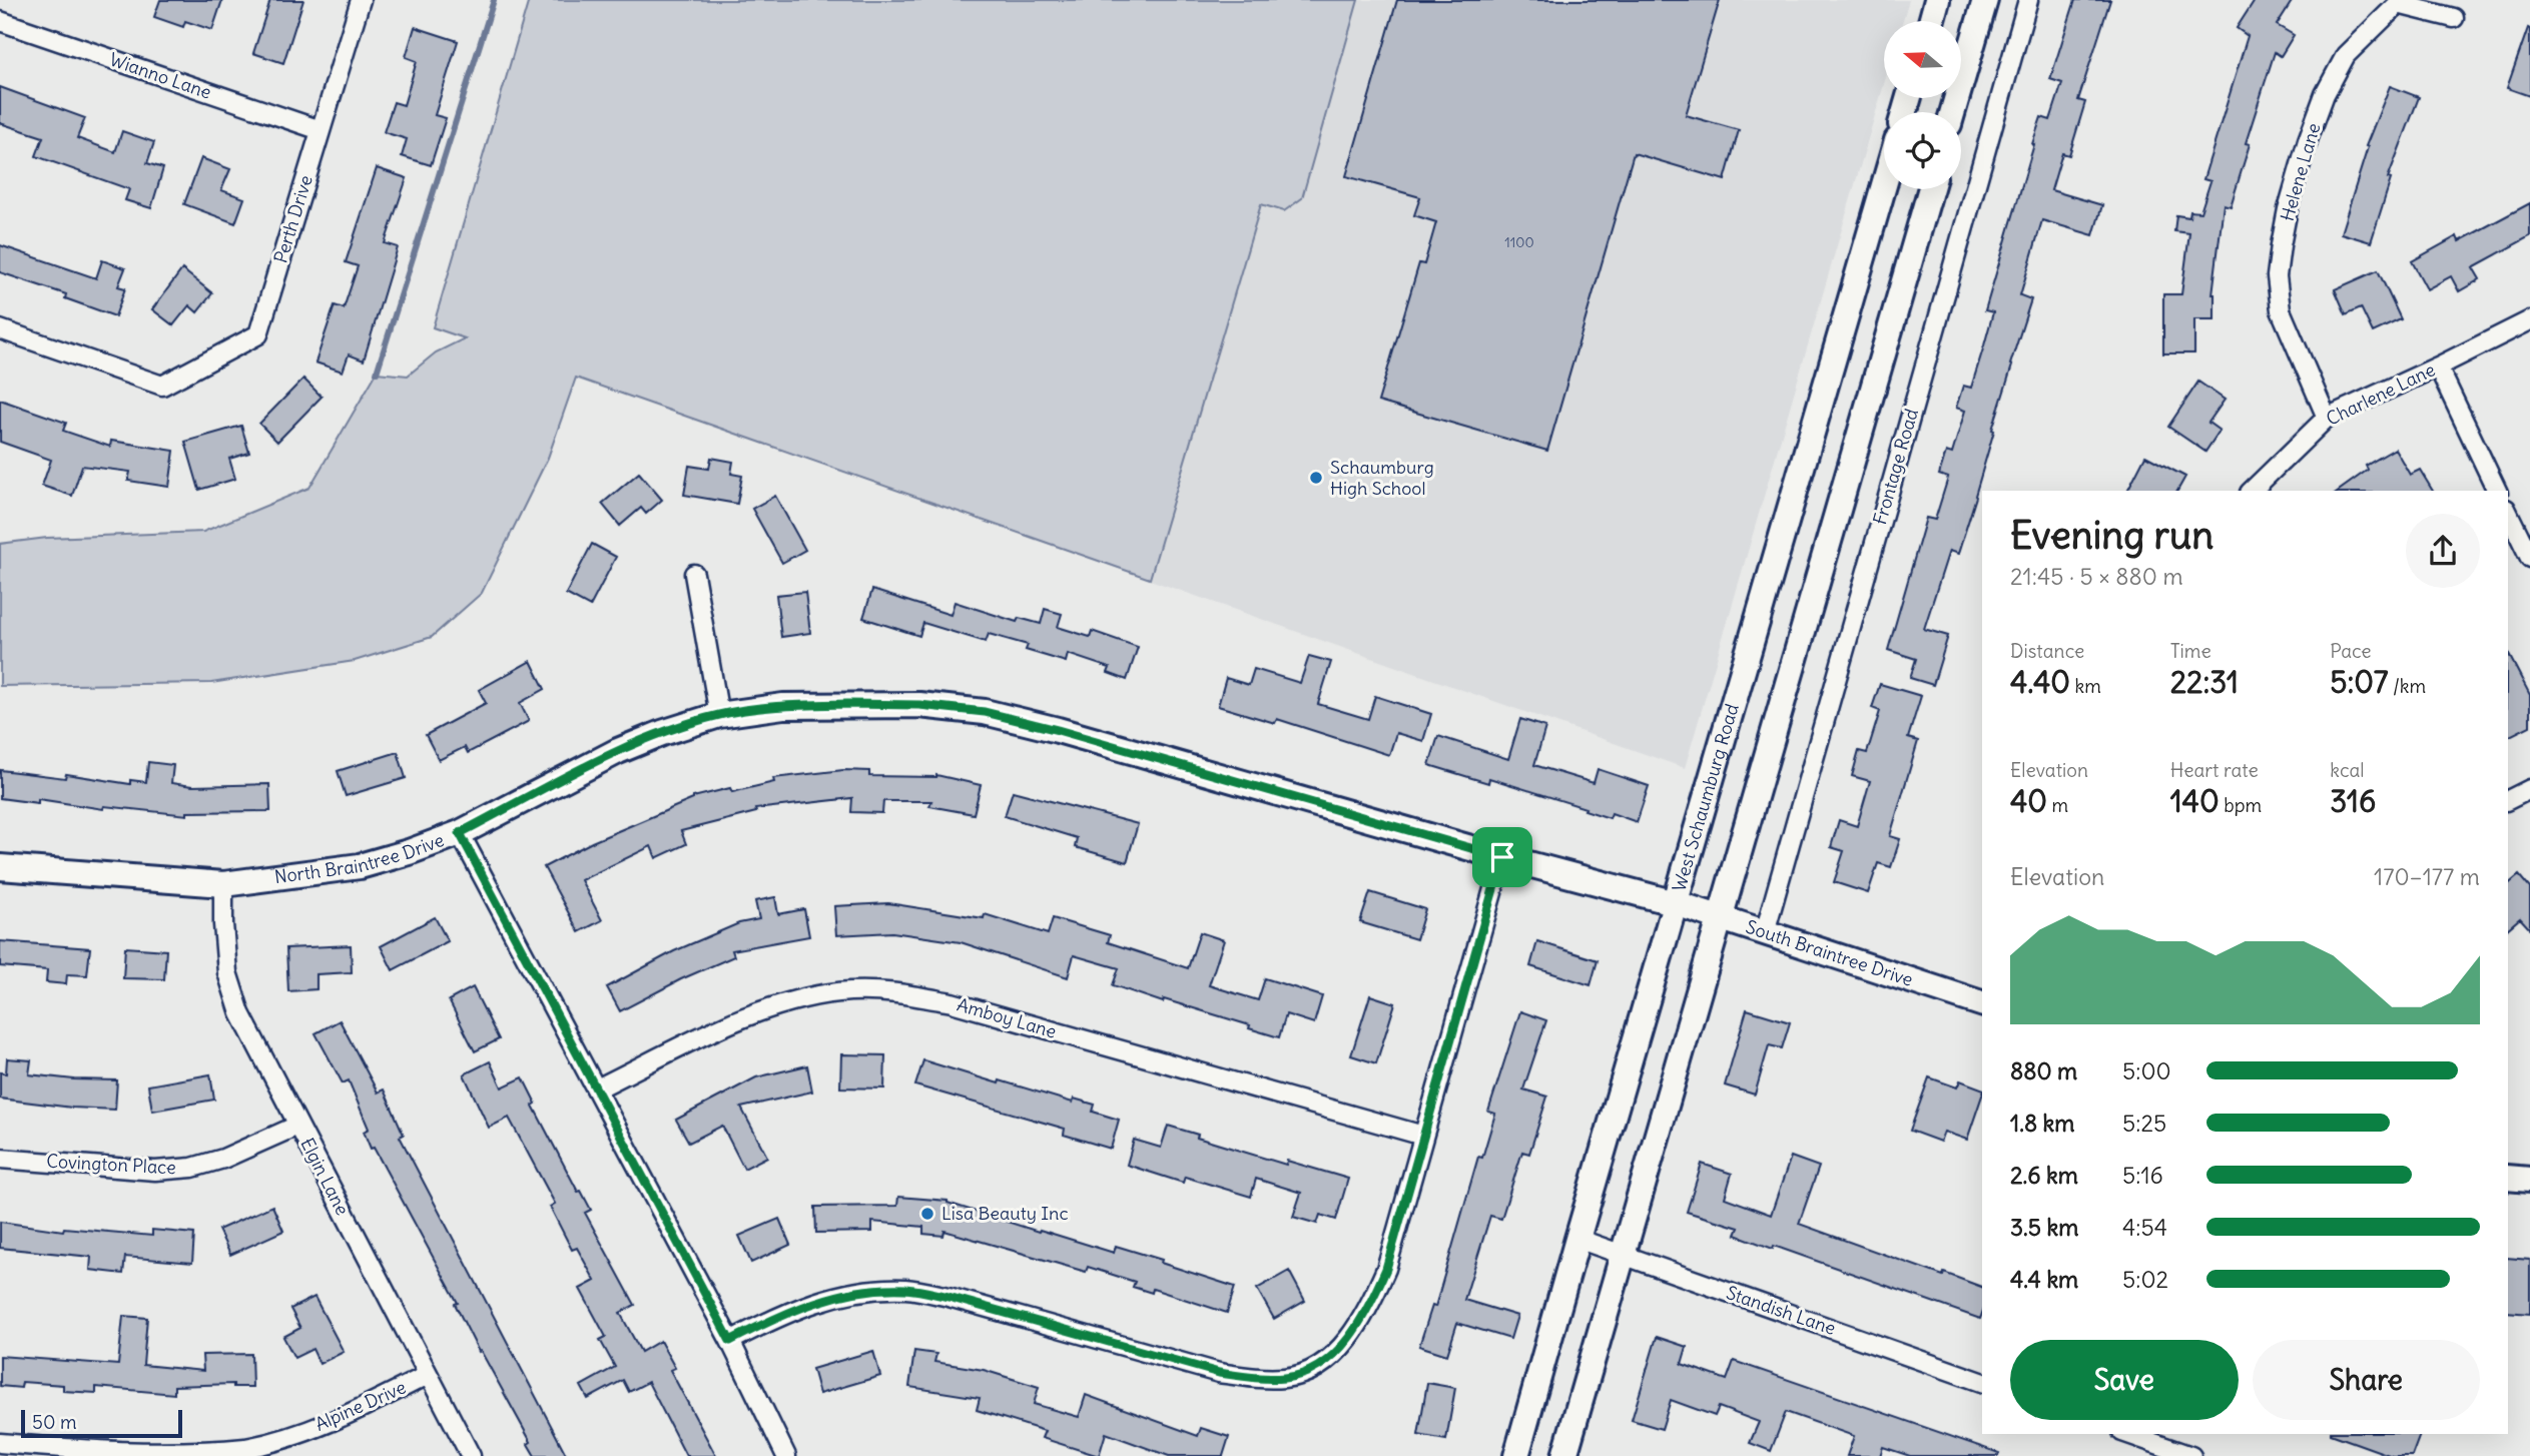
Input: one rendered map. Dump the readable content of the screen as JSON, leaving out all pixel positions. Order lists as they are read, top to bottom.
{
  "streets": {
    "main road": ["West Schaumburg Road", "North Braintree Drive", "South Braintree Drive"],
    "street": [
      "Wianno Lane",
      "Helene Lane",
      "Perth Drive",
      "Charlene Lane",
      "Frontage Road",
      "Amboy Lane",
      "Covington Place",
      "Elgin Lane",
      "Standish Lane",
      "Alpine Drive"
    ]
  },
  "crossings": [
    ["Wianno Lane", "Perth Drive"],
    ["Helene Lane", "Charlene Lane"],
    ["Frontage Road", "South Braintree Drive"],
    ["West Schaumburg Road", "North Braintree Drive"],
    ["West Schaumburg Road", "South Braintree Drive"],
    ["West Schaumburg Road", "Standish Lane"],
    ["North Braintree Drive", "South Braintree Drive"],
    ["North Braintree Drive", "Elgin Lane"],
    ["Covington Place", "Elgin Lane"],
    ["Elgin Lane", "Alpine Drive"]
  ],
  "places": ["Schaumburg High School", "Lisa Beauty Inc"],
  "house_numbers": ["1100"],
  "scale_bar": "50 m",
  "north": "left",
  "page": {
    "heading": ["Evening run", "21:45 · 5 × 880 m"],
    "stats": [
      ["Distance", "4.40 km"],
      ["Time", "22:31"],
      ["Pace", "5:07 /km"],
      ["Elevation", "40 m"],
      ["Heart rate", "140 bpm"],
      ["kcal", "316"]
    ],
    "chart": ["Elevation", "170–177 m"],
    "list": [
      {
        "name": "880 m",
        "note": "5:00"
      },
      {
        "name": "1.8 km",
        "note": "5:25"
      },
      {
        "name": "2.6 km",
        "note": "5:16"
      },
      {
        "name": "3.5 km",
        "note": "4:54"
      },
      {
        "name": "4.4 km",
        "note": "5:02"
      }
    ],
    "buttons": ["Save", "Share"],
    "scale": "50 m"
  }
}
